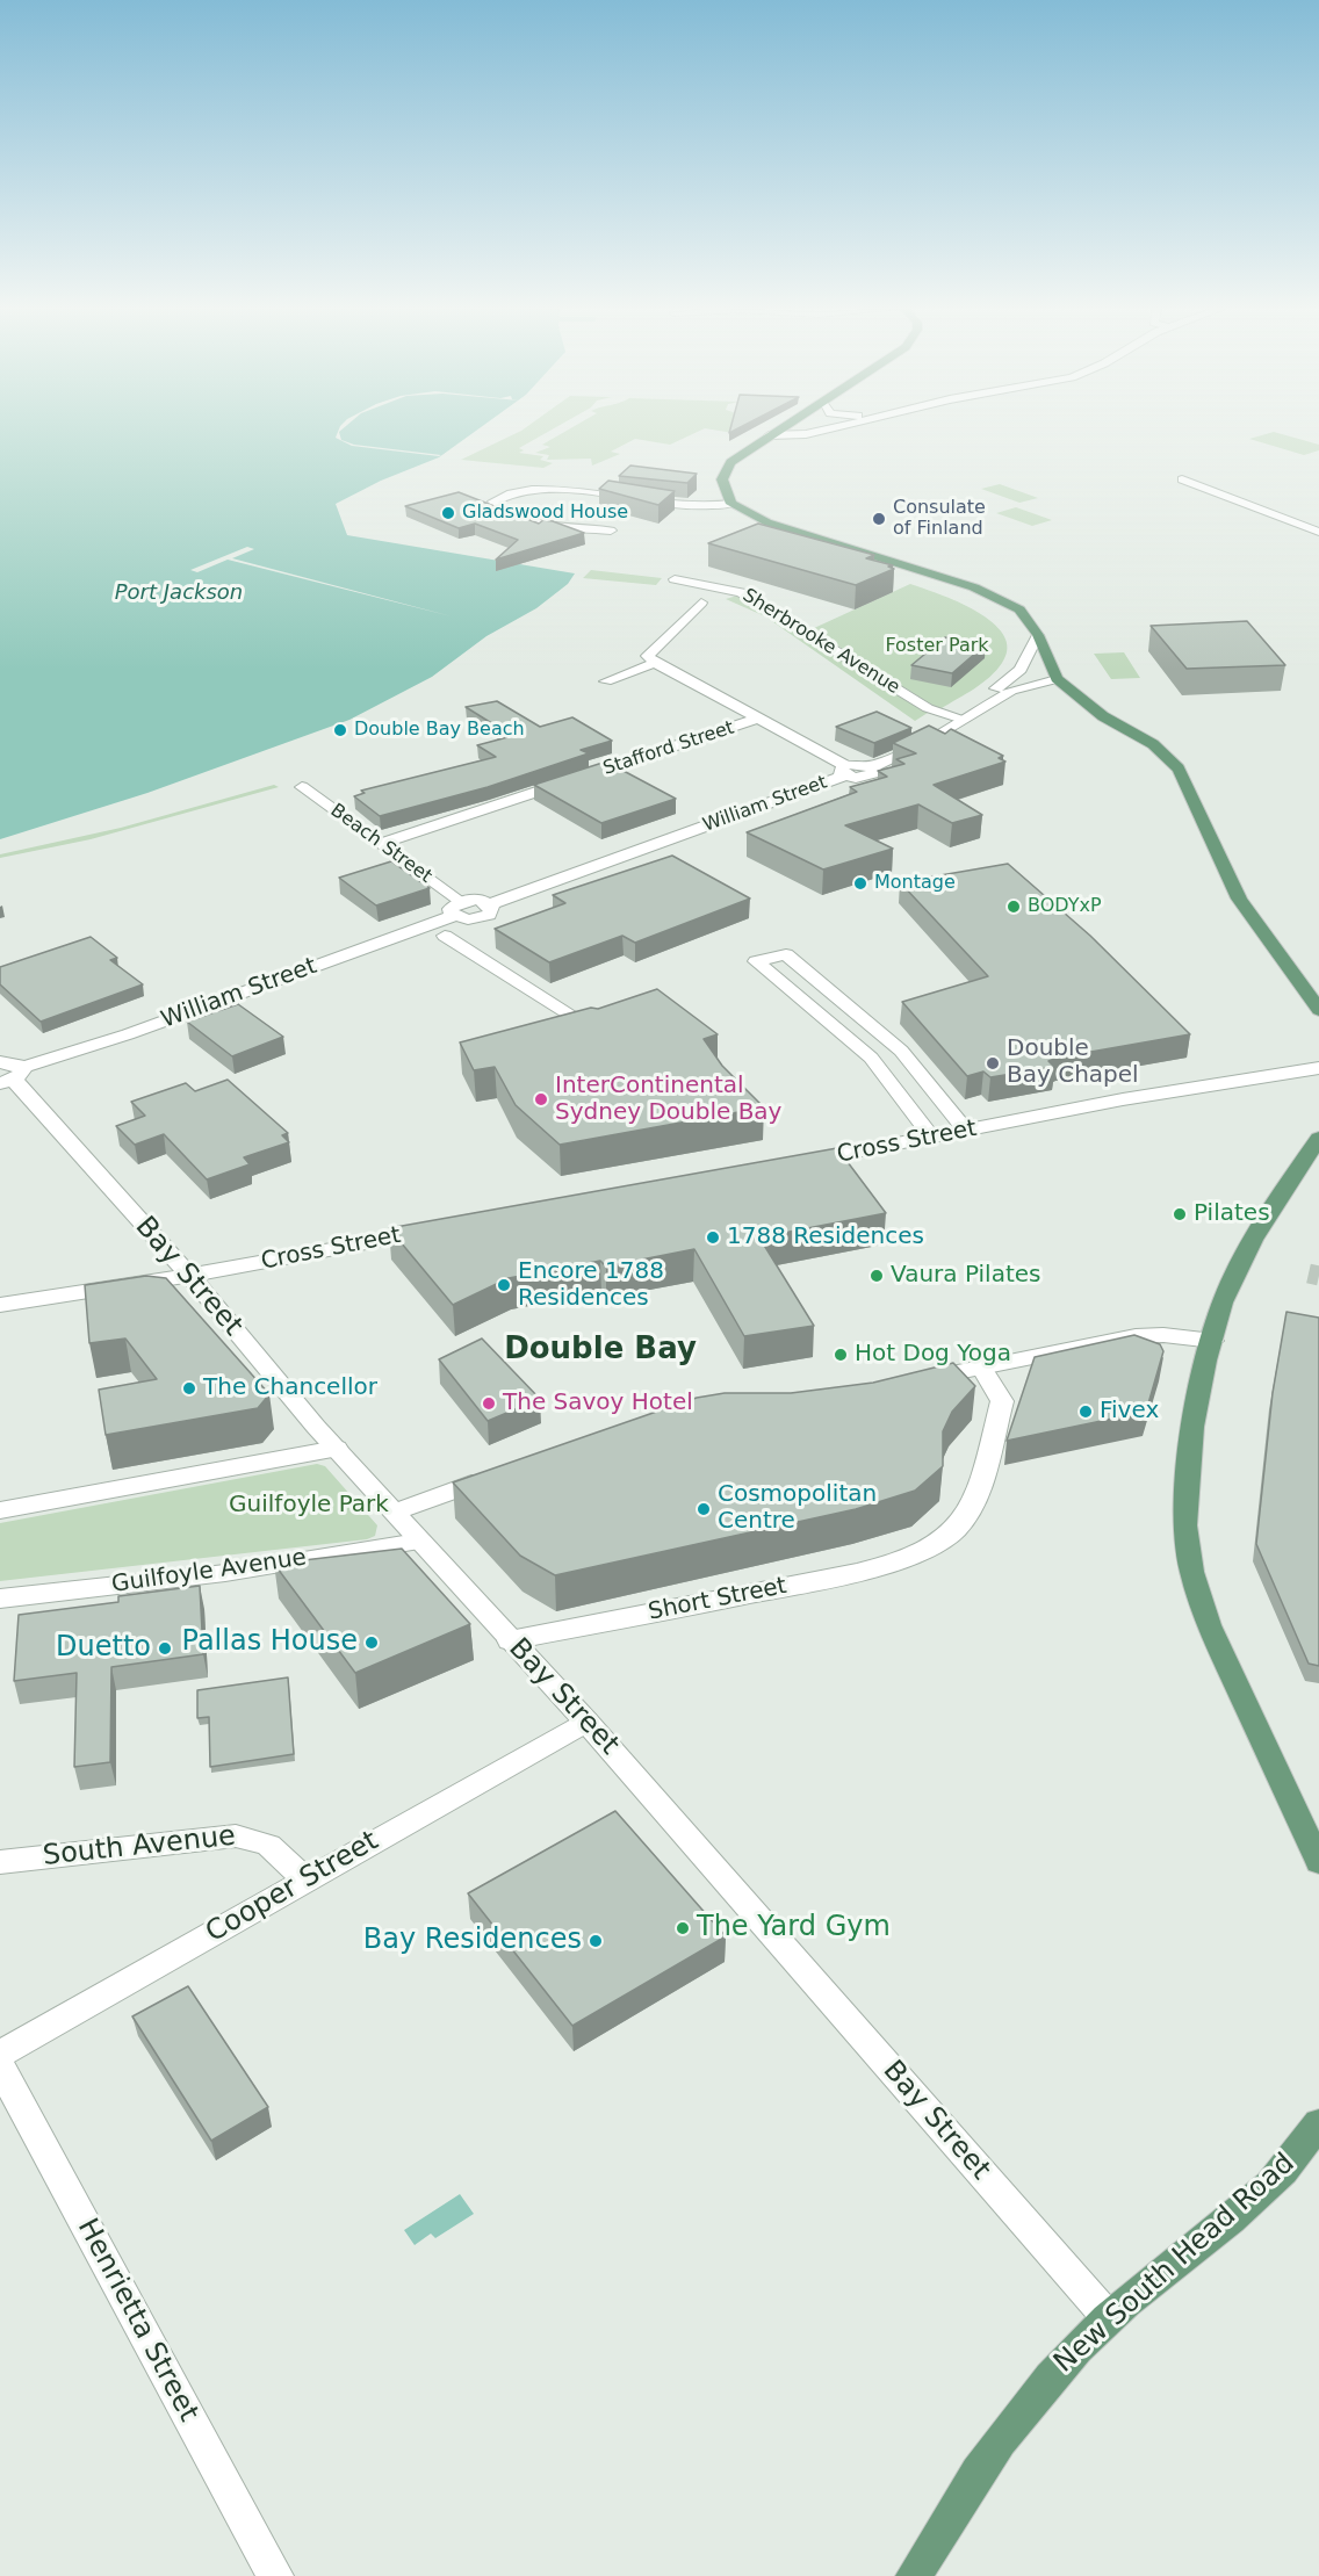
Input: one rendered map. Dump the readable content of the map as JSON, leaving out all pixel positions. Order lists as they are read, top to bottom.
{
  "streets": {
    "main road": ["New South Head Road"],
    "street": [
      "Sherbrooke Avenue",
      "Stafford Street",
      "William Street",
      "Beach Street",
      "Cross Street",
      "Bay Street",
      "Guilfoyle Avenue",
      "Short Street",
      "South Avenue",
      "Cooper Street",
      "Henrietta Street"
    ]
  },
  "crossings": [
    ["Sherbrooke Avenue", "William Street"],
    ["Stafford Street", "Beach Street"],
    ["William Street", "Beach Street"],
    ["William Street", "Bay Street"],
    ["Cross Street", "Bay Street"],
    ["Bay Street", "Guilfoyle Avenue"],
    ["Bay Street", "Short Street"],
    ["Bay Street", "Cooper Street"],
    ["Bay Street", "New South Head Road"],
    ["South Avenue", "Cooper Street"]
  ],
  "districts": ["Double Bay"],
  "water": ["Port Jackson"],
  "parks": ["Foster Park", "Guilfoyle Park"],
  "places": [
    "Gladswood House",
    "Consulate of Finland",
    "Double Bay Beach",
    "Montage",
    "BODYxP",
    "Double Bay Chapel",
    "InterContinental Sydney Double Bay",
    "Pilates",
    "1788 Residences",
    "Vaura Pilates",
    "Encore 1788 Residences",
    "Hot Dog Yoga",
    "The Chancellor",
    "The Savoy Hotel",
    "Fivex",
    "Cosmopolitan Centre",
    "Pallas House",
    "Duetto",
    "The Yard Gym",
    "Bay Residences"
  ]
}
